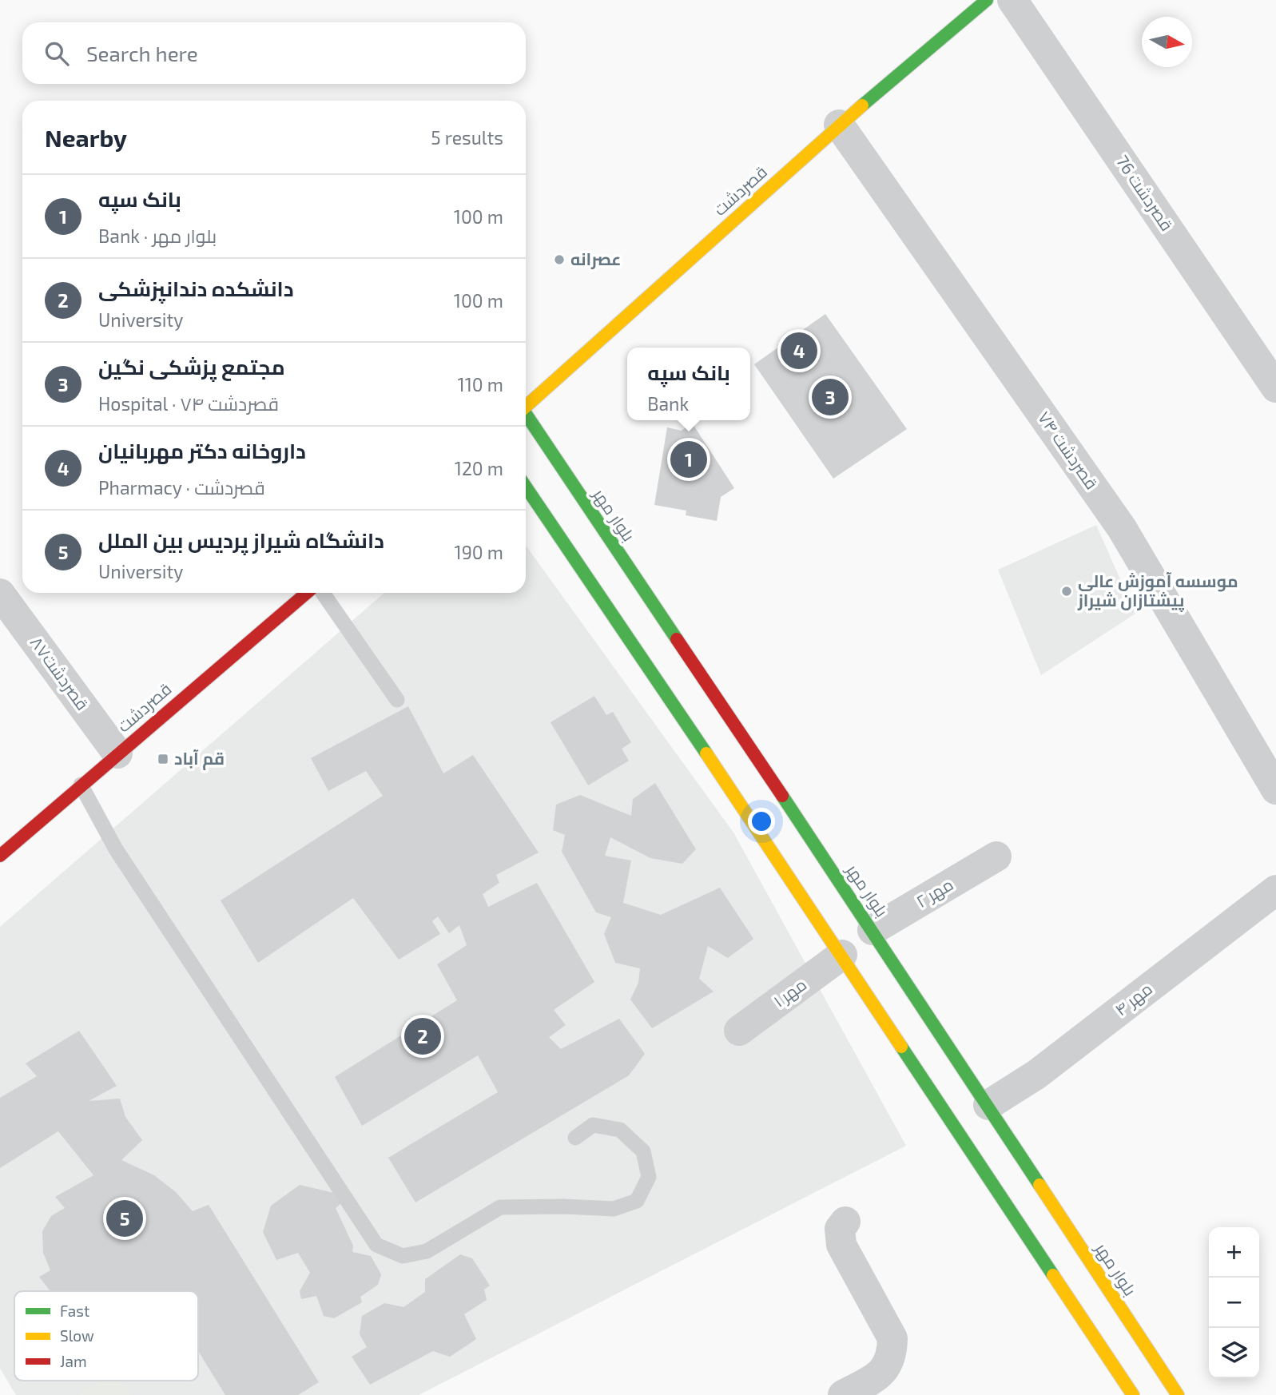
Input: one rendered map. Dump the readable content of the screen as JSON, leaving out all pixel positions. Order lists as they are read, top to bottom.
{
  "streets": {
    "main road": ["قصردشت", "بلوار مهر"],
    "street": [
      "76 قصردشت",
      "۷۴ قصردشت",
      "قصردشت۸۷",
      "۲ مهر",
      "۱ مهر",
      "۴ مهر"
    ]
  },
  "crossings": [
    ["قصردشت", "۷۴ قصردشت"],
    ["قصردشت", "قصردشت۸۷"],
    ["بلوار مهر", "۲ مهر"],
    ["بلوار مهر", "۴ مهر"]
  ],
  "places": {
    "other": ["عصرانه", "موسسه آموزش عالی پیشتازان شیراز"],
    "transit": ["قم آباد"]
  },
  "legend": ["Fast", "Slow", "Jam"],
  "north": "right",
  "page": {
    "search": "Search here",
    "heading": ["Nearby", "5 results"],
    "list": [
      {
        "mark": "1",
        "name": "بانک سپه",
        "note": "Bank · بلوار مهر",
        "value": "100 m"
      },
      {
        "mark": "2",
        "name": "دانشکده دندانپزشکی",
        "note": "University",
        "value": "100 m"
      },
      {
        "mark": "3",
        "name": "مجتمع پزشکی نگین",
        "note": "Hospital · ۷۴ قصردشت",
        "value": "110 m"
      },
      {
        "mark": "4",
        "name": "داروخانه دکتر مهربانیان",
        "note": "Pharmacy · قصردشت",
        "value": "120 m"
      },
      {
        "mark": "5",
        "name": "دانشگاه شیراز پردیس بین الملل",
        "note": "University",
        "value": "190 m"
      }
    ],
    "pins": [
      "4",
      "3",
      "1",
      "2",
      "5"
    ],
    "popup": ["بانک سپه", "Bank"],
    "map_buttons": ["+", "−"]
  }
}
